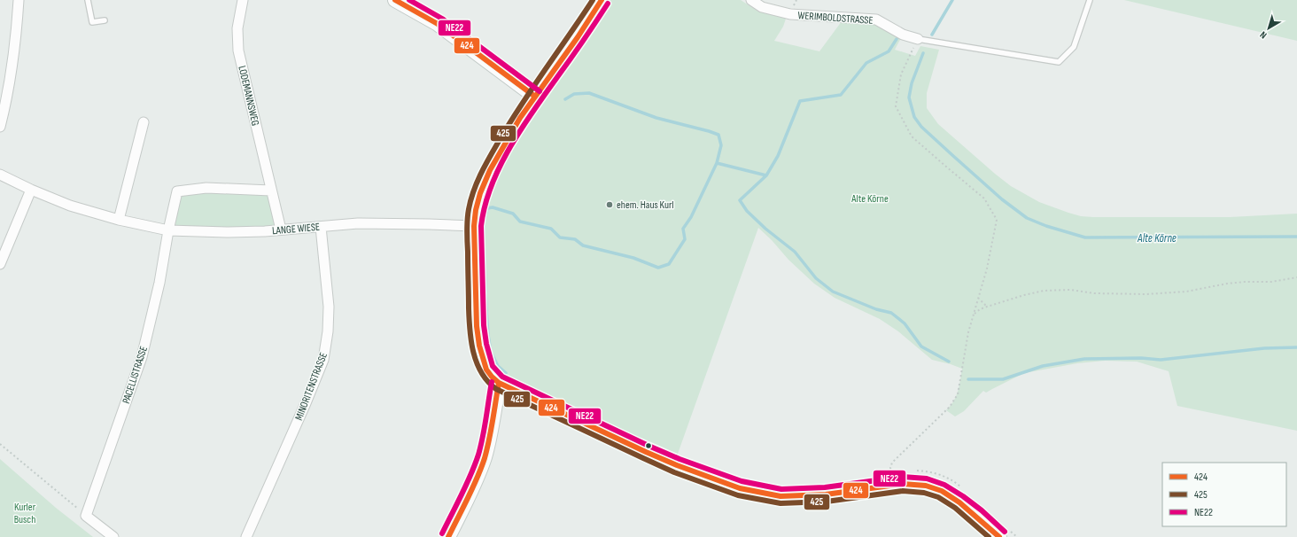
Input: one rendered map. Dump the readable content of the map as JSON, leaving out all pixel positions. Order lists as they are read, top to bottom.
{
  "streets": {
    "street": [
      "WERIMBOLDSTRASSE",
      "LODEMANNSWEG",
      "LANGE WIESE",
      "PACELLISTRASSE",
      "MINORITENSTRASSE"
    ]
  },
  "crossings": [
    ["LODEMANNSWEG", "LANGE WIESE"],
    ["LANGE WIESE", "PACELLISTRASSE"],
    ["LANGE WIESE", "MINORITENSTRASSE"]
  ],
  "water": ["Alte Körne"],
  "parks": ["Alte Körne", "Kurler Busch"],
  "places": ["ehem. Haus Kurl"],
  "lines": ["transit line 424", "transit line 425", "transit line NE22"],
  "legend": ["424", "425", "NE22"],
  "north": "bottom left"
}
